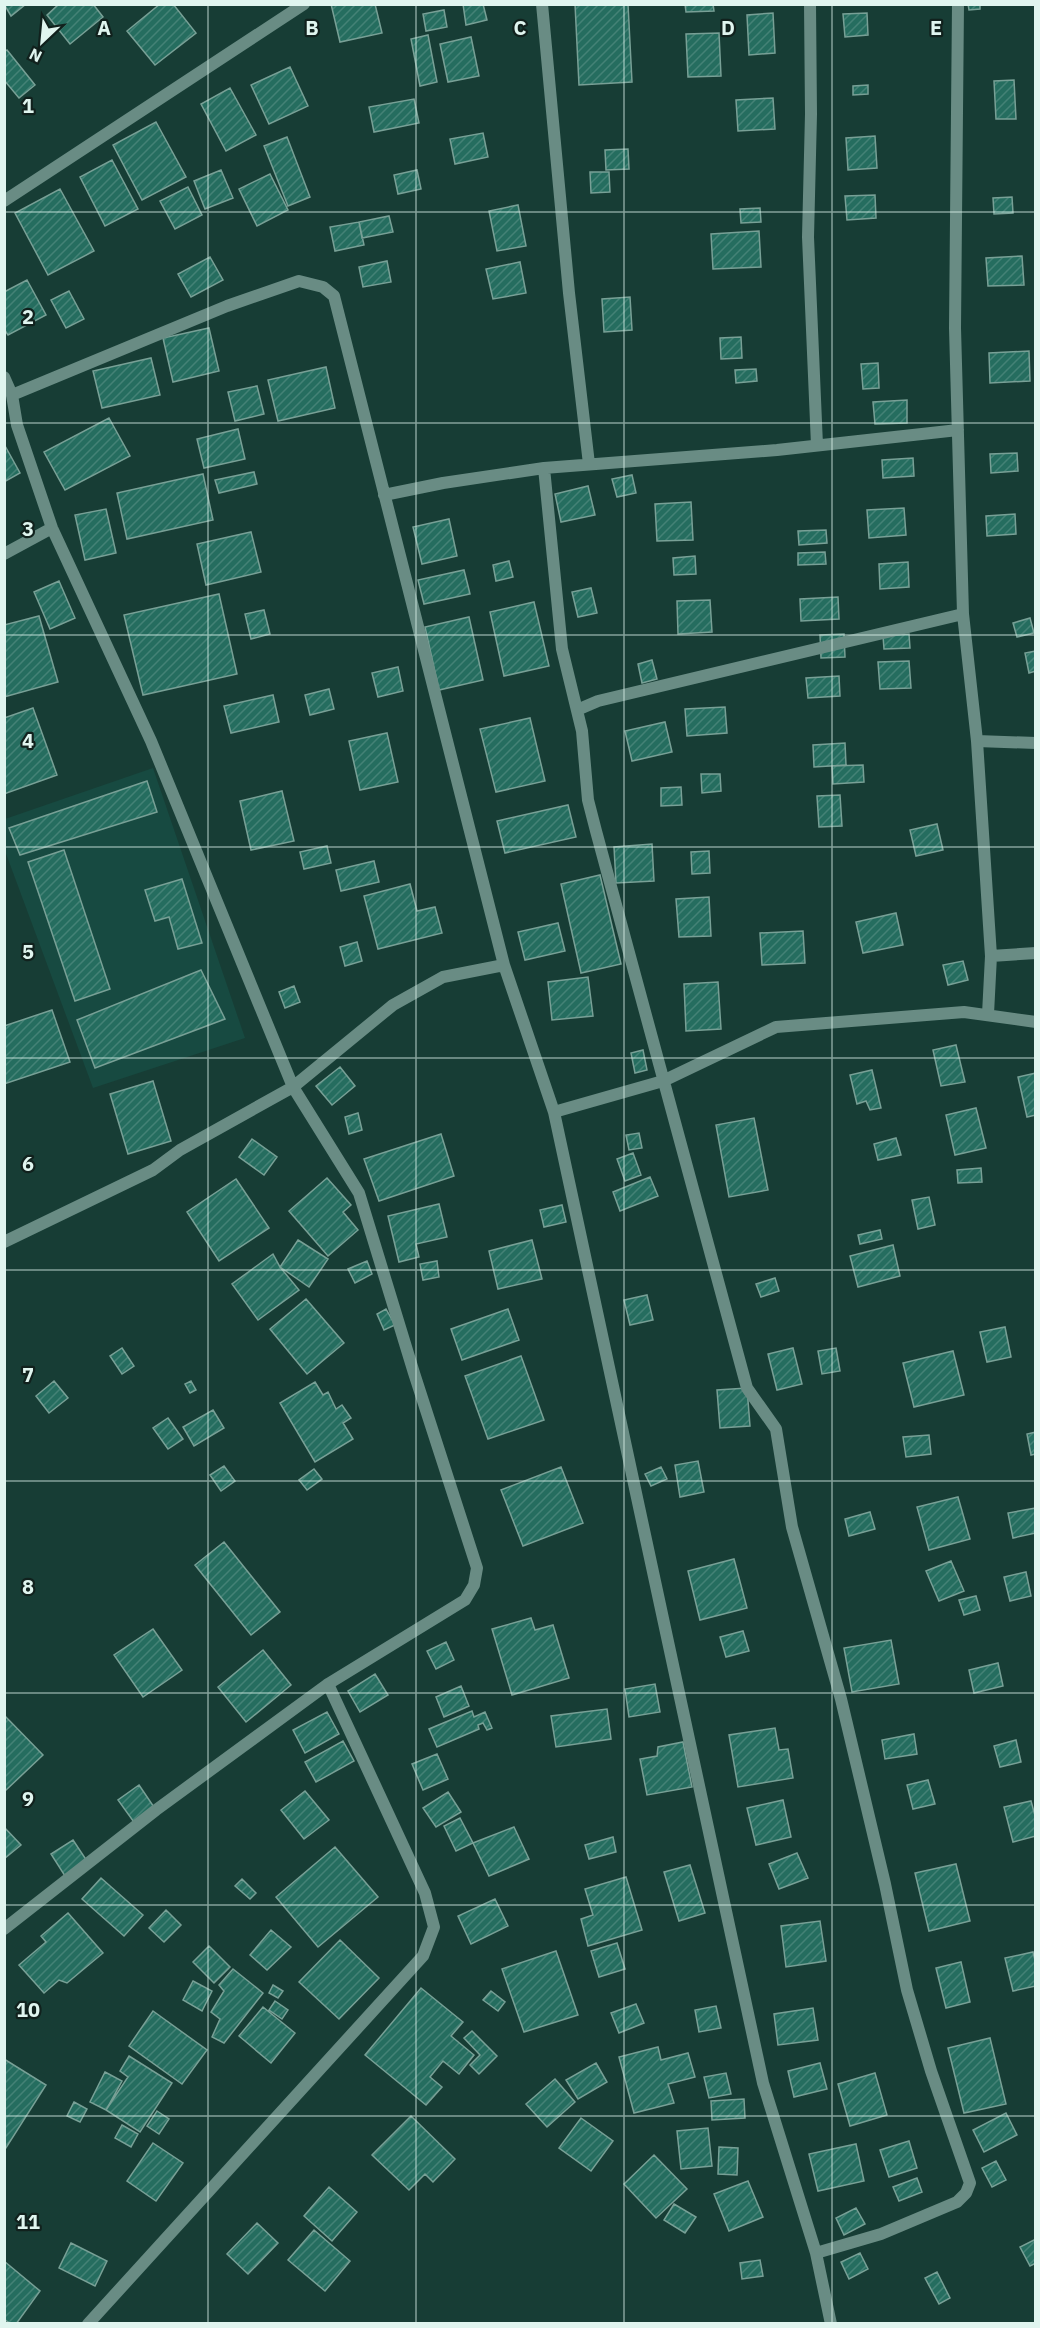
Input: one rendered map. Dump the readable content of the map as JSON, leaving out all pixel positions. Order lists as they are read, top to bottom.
{
  "north": "bottom left",
  "grid": {
    "columns": [
      "A",
      "B",
      "C",
      "D",
      "E"
    ],
    "rows": [
      "1",
      "2",
      "3",
      "4",
      "5",
      "6",
      "7",
      "8",
      "9",
      "10",
      "11"
    ]
  }
}
